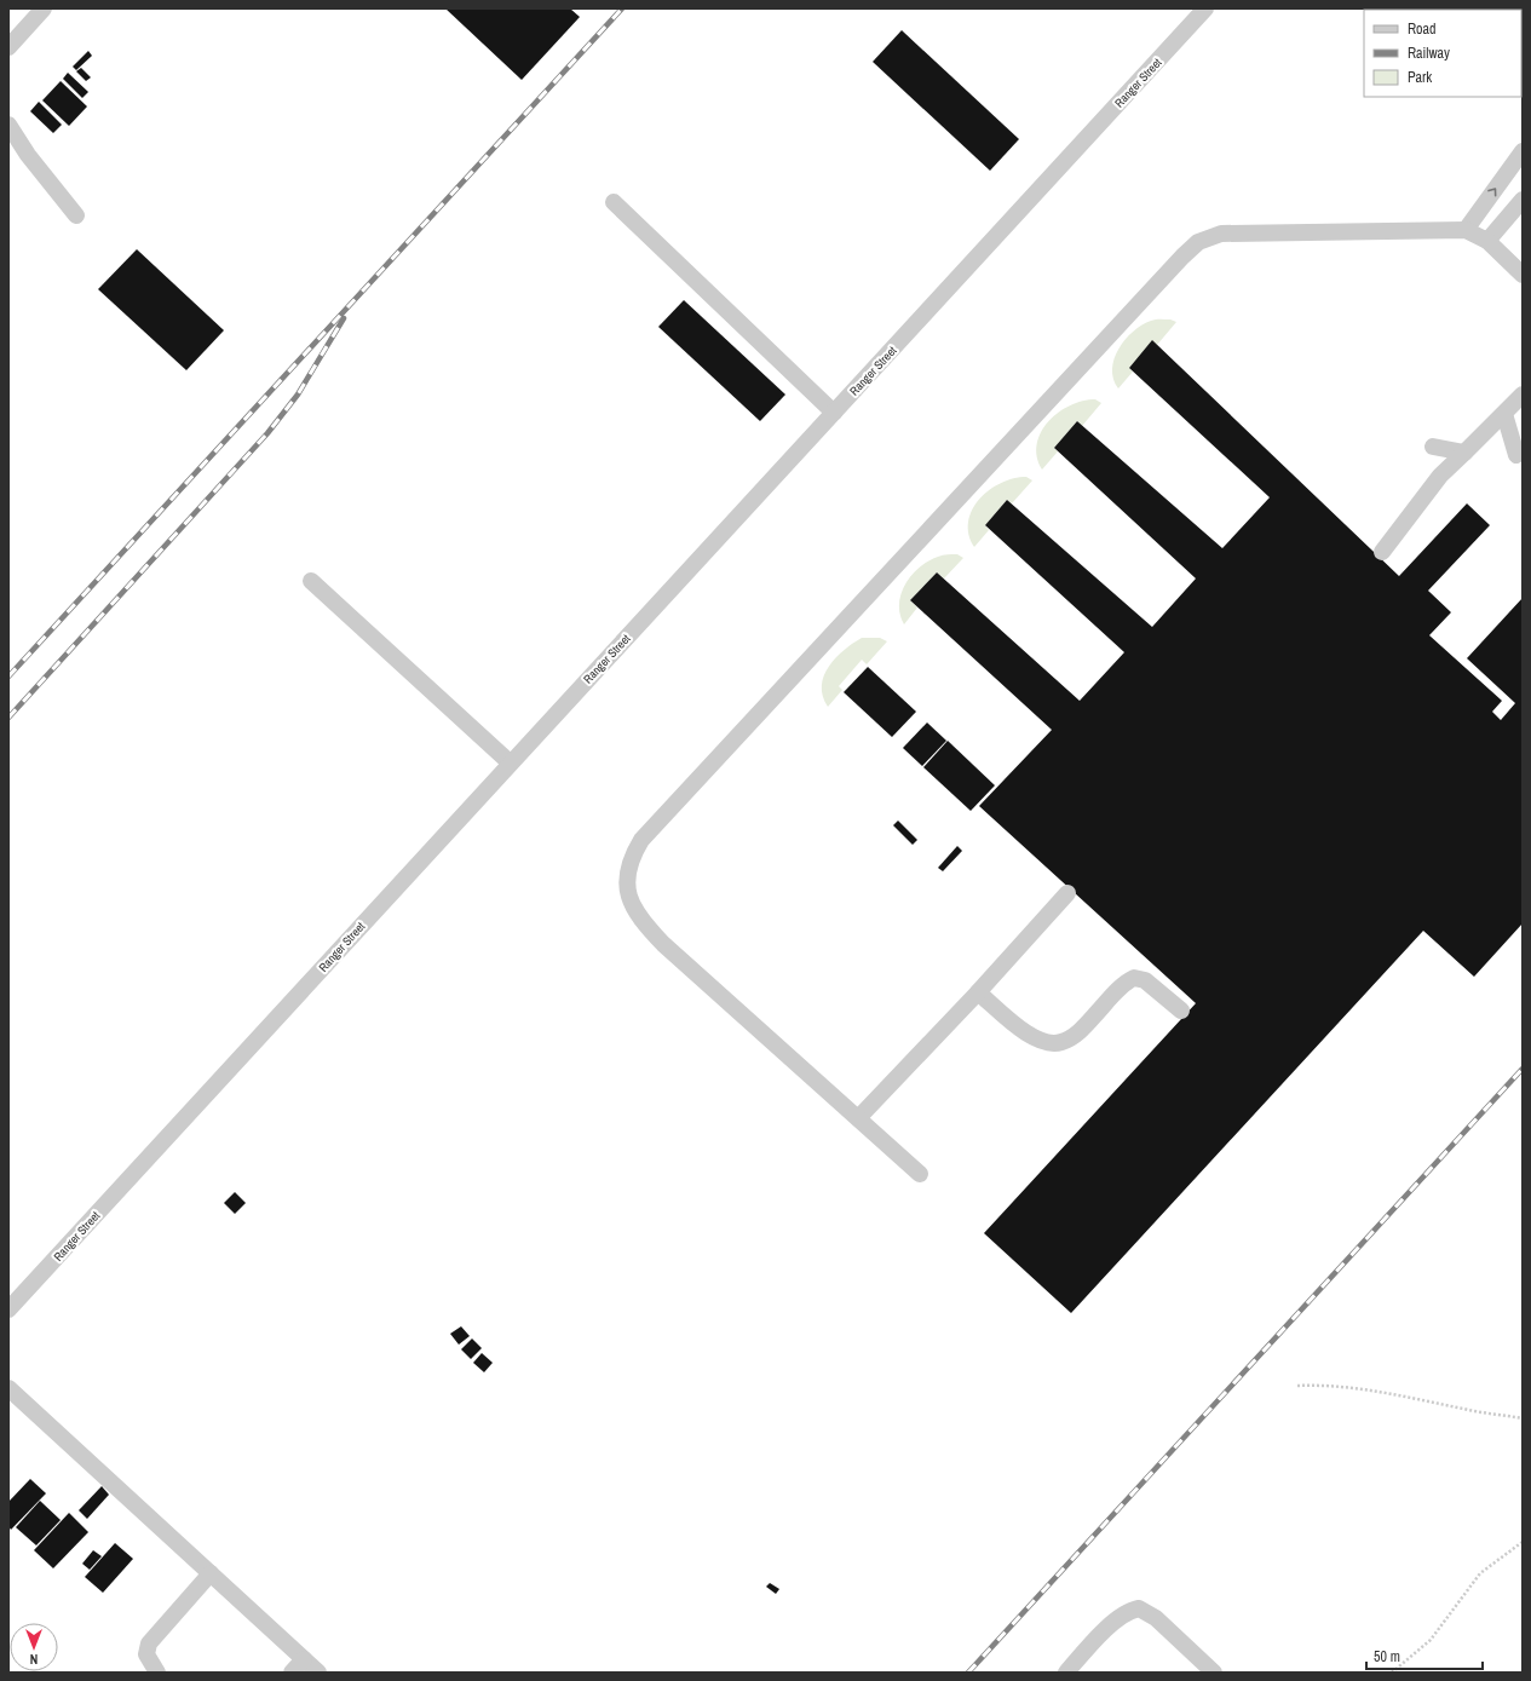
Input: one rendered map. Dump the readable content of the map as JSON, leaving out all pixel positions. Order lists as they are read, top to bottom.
{
  "streets": {
    "lane": ["Ranger Street"]
  },
  "legend": ["Road", "Railway", "Park"],
  "scale_bar": "50 m",
  "north": "bottom"
}
